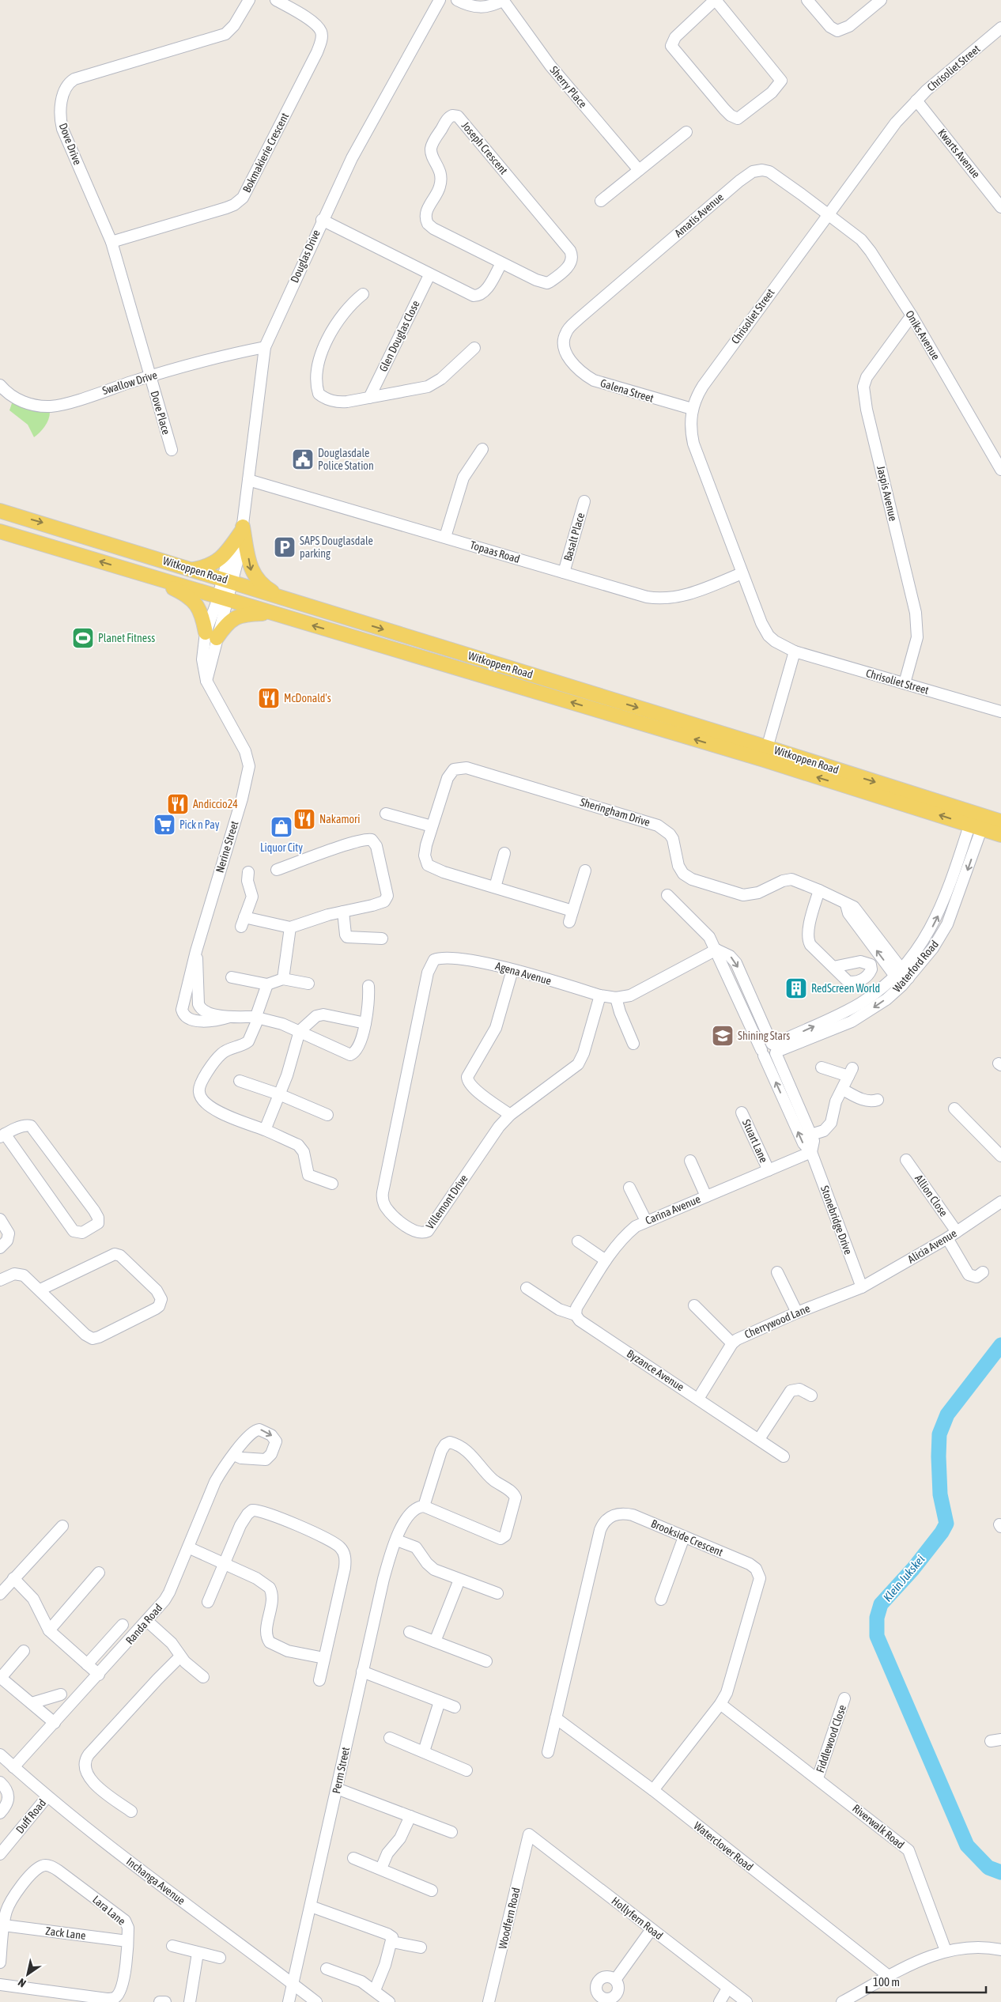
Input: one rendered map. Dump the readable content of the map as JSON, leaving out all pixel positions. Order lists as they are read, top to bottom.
{
  "streets": {
    "main road": ["Witkoppen Road"],
    "street": [
      "Chrisoliet Street",
      "Sherry Place",
      "Dove Drive",
      "Joseph Crescent",
      "Bokmakierie Crescent",
      "Kwarts Avenue",
      "Amatis Avenue",
      "Douglas Drive",
      "Oniks Avenue",
      "Glen Douglas Close",
      "Swallow Drive",
      "Galena Street",
      "Dove Place",
      "Jaspis Avenue",
      "Basalt Place",
      "Topaas Road",
      "Sheringham Drive",
      "Nerine Street",
      "Waterford Road",
      "Agena Avenue",
      "Stuart Lane",
      "Allion Close",
      "Villemont Drive",
      "Carina Avenue",
      "Stonebridge Drive",
      "Alicia Avenue",
      "Cherrywood Lane",
      "Byzance Avenue",
      "Brookside Crescent",
      "Randa Road",
      "Fiddlewood Close",
      "Perm Street",
      "Duff Road",
      "Riverwalk Road",
      "Waterclover Road",
      "Inchanga Avenue",
      "Lara Lane",
      "Woodfern Road",
      "Hollyfern Road",
      "Zack Lane"
    ]
  },
  "crossings": [
    ["Chrisoliet Street", "Kwarts Avenue"],
    ["Chrisoliet Street", "Amatis Avenue"],
    ["Chrisoliet Street", "Oniks Avenue"],
    ["Chrisoliet Street", "Galena Street"],
    ["Chrisoliet Street", "Jaspis Avenue"],
    ["Chrisoliet Street", "Topaas Road"],
    ["Dove Drive", "Bokmakierie Crescent"],
    ["Dove Drive", "Swallow Drive"],
    ["Dove Drive", "Dove Place"],
    ["Amatis Avenue", "Oniks Avenue"],
    ["Amatis Avenue", "Galena Street"],
    ["Douglas Drive", "Swallow Drive"],
    ["Douglas Drive", "Topaas Road"],
    ["Douglas Drive", "Witkoppen Road"],
    ["Douglas Drive", "Nerine Street"],
    ["Oniks Avenue", "Jaspis Avenue"],
    ["Swallow Drive", "Dove Place"],
    ["Basalt Place", "Topaas Road"],
    ["Witkoppen Road", "Nerine Street"],
    ["Witkoppen Road", "Waterford Road"],
    ["Sheringham Drive", "Waterford Road"],
    ["Waterford Road", "Stonebridge Drive"],
    ["Agena Avenue", "Villemont Drive"],
    ["Agena Avenue", "Stonebridge Drive"],
    ["Stuart Lane", "Carina Avenue"],
    ["Allion Close", "Alicia Avenue"],
    ["Carina Avenue", "Stonebridge Drive"],
    ["Carina Avenue", "Byzance Avenue"],
    ["Stonebridge Drive", "Alicia Avenue"],
    ["Stonebridge Drive", "Cherrywood Lane"],
    ["Alicia Avenue", "Cherrywood Lane"],
    ["Cherrywood Lane", "Byzance Avenue"],
    ["Brookside Crescent", "Riverwalk Road"],
    ["Brookside Crescent", "Waterclover Road"],
    ["Randa Road", "Inchanga Avenue"],
    ["Fiddlewood Close", "Riverwalk Road"],
    ["Perm Street", "Inchanga Avenue"],
    ["Duff Road", "Inchanga Avenue"],
    ["Lara Lane", "Zack Lane"],
    ["Woodfern Road", "Hollyfern Road"]
  ],
  "water": ["Klein Jukskei"],
  "places": {
    "public building": ["Douglasdale Police Station"],
    "parking": ["SAPS Douglasdale parking"],
    "sports": ["Planet Fitness"],
    "restaurant": ["McDonald's", "Andiccio24", "Nakamori"],
    "supermarket": ["Pick n Pay"],
    "shop": ["Liquor City"],
    "building": ["RedScreen World"],
    "school or university": ["Shining Stars"]
  },
  "scale_bar": "100 m",
  "north": "bottom left"
}
